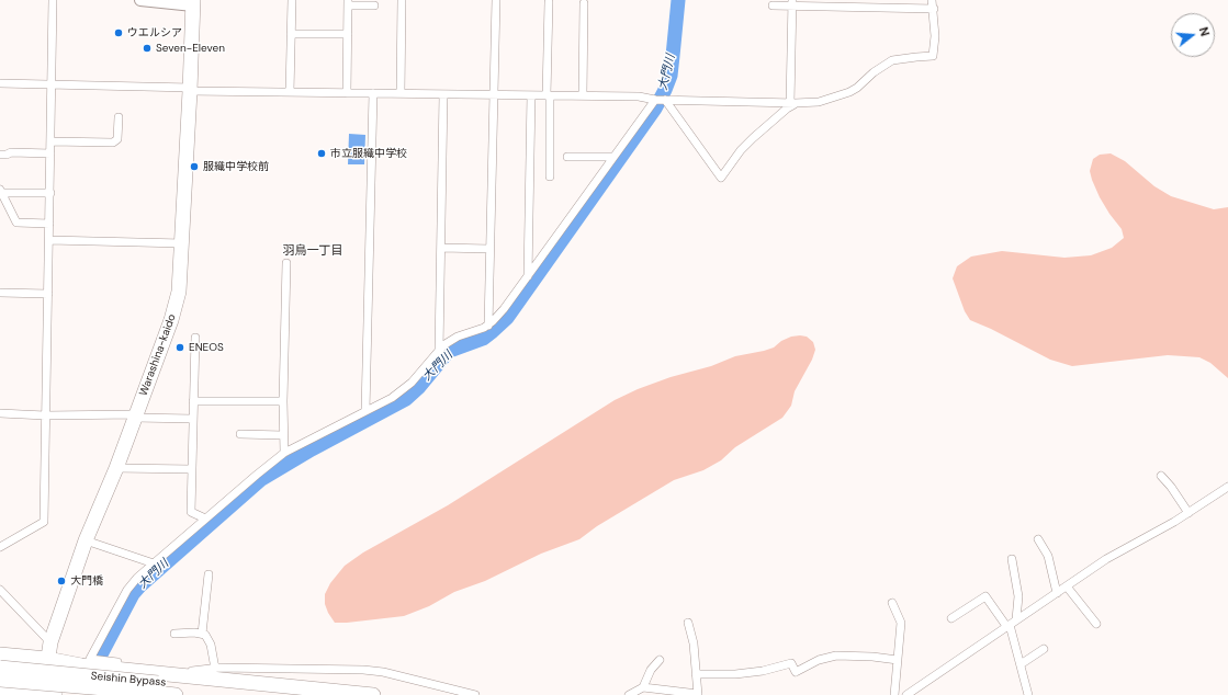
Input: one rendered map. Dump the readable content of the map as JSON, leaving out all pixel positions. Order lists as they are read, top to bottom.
{
  "streets": {
    "highway": ["Warashina-kaido", "Seishin Bypass"]
  },
  "districts": ["羽鳥一丁目"],
  "water": ["大門川"],
  "places": [
    "ウエルシア",
    "Seven-Eleven",
    "市立服織中学校",
    "服織中学校前",
    "ENEOS",
    "大門橋"
  ],
  "north": "right"
}
